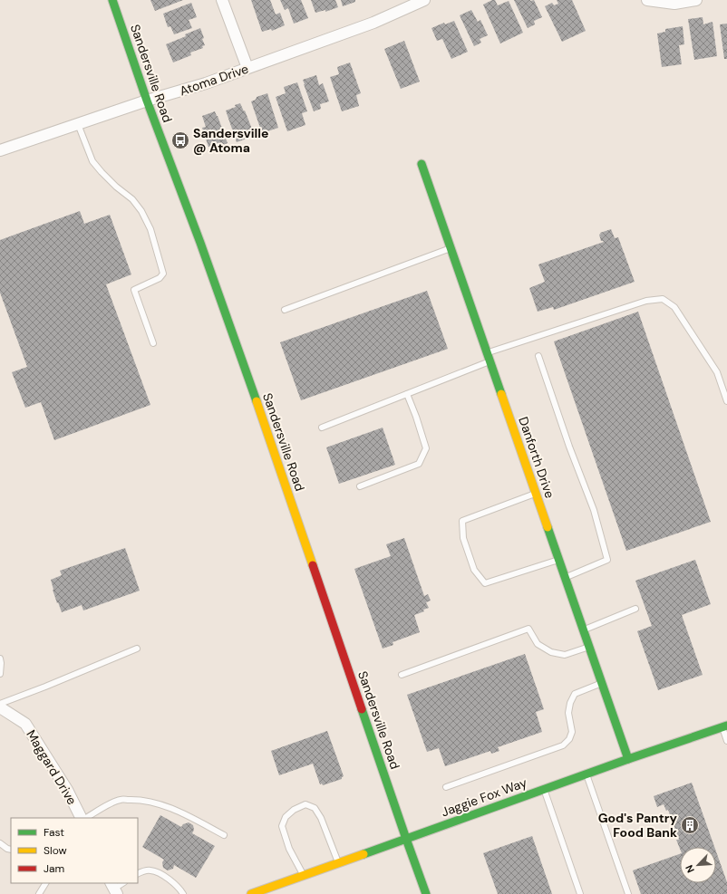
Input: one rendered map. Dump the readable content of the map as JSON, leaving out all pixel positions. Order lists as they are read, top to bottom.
{
  "streets": {
    "street": [
      "Sandersville Road",
      "Atoma Drive",
      "Danforth Drive",
      "Maggard Drive",
      "Jaggie Fox Way"
    ]
  },
  "crossings": [
    ["Sandersville Road", "Atoma Drive"],
    ["Sandersville Road", "Jaggie Fox Way"],
    ["Danforth Drive", "Jaggie Fox Way"]
  ],
  "places": {
    "bus stop": ["Sandersville @ Atoma"],
    "building": ["God's Pantry Food Bank"]
  },
  "legend": ["Fast", "Slow", "Jam"],
  "north": "bottom left"
}
